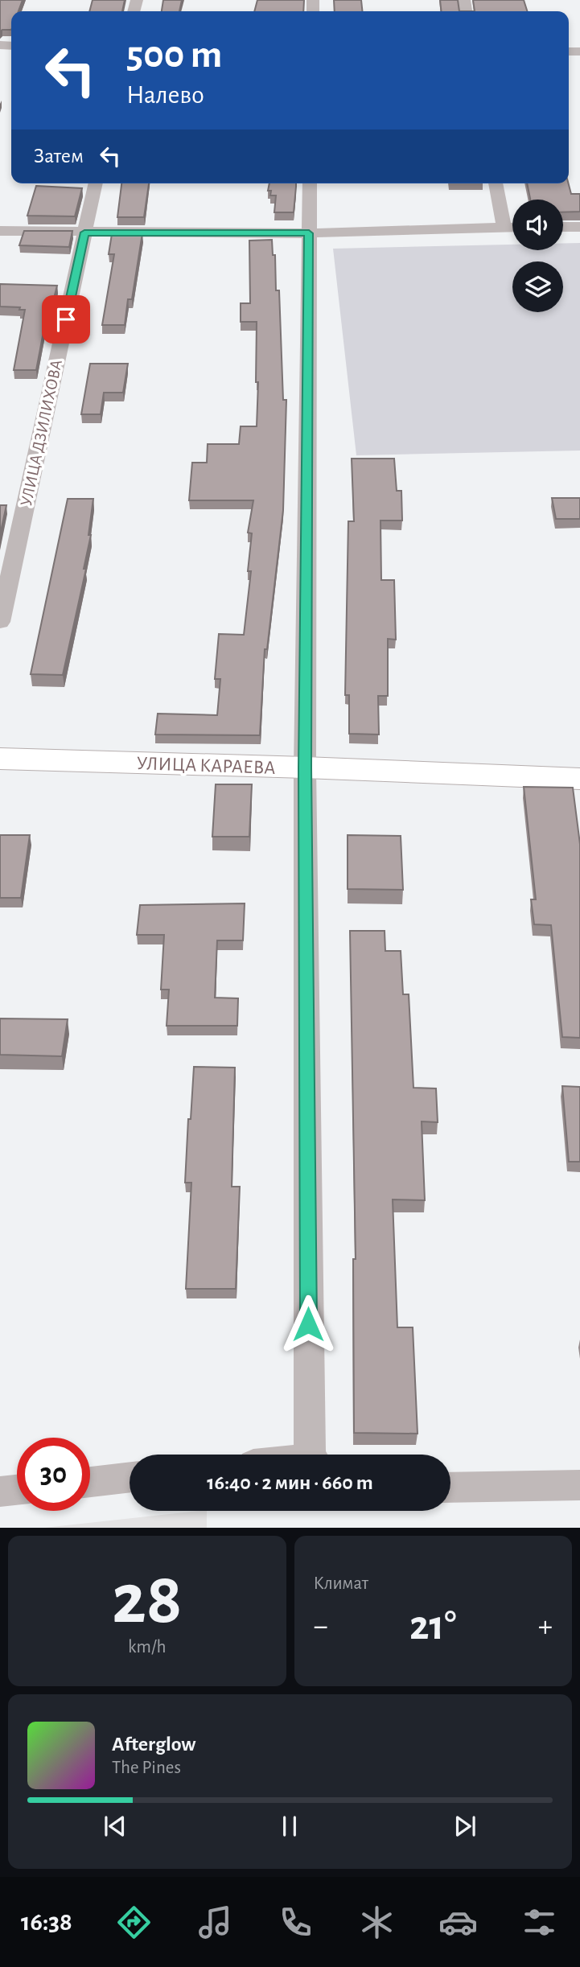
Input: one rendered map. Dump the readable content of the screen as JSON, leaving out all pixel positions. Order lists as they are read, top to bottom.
{
  "streets": {
    "street": ["УЛИЦА ДЗИЛИХОВА", "УЛИЦА КАРАЕВА"]
  },
  "page": {
    "turn": ["500 m", "Налево"],
    "then": "Затем",
    "limit": "30",
    "trip": "16:40 · 2 мин · 660 m",
    "tile": [
      ["28", "km/h"],
      "Климат"
    ],
    "heat": ["−", "21°", "+"],
    "song": ["Afterglow", "The Pines"],
    "tabs": "16:38"
  }
}
